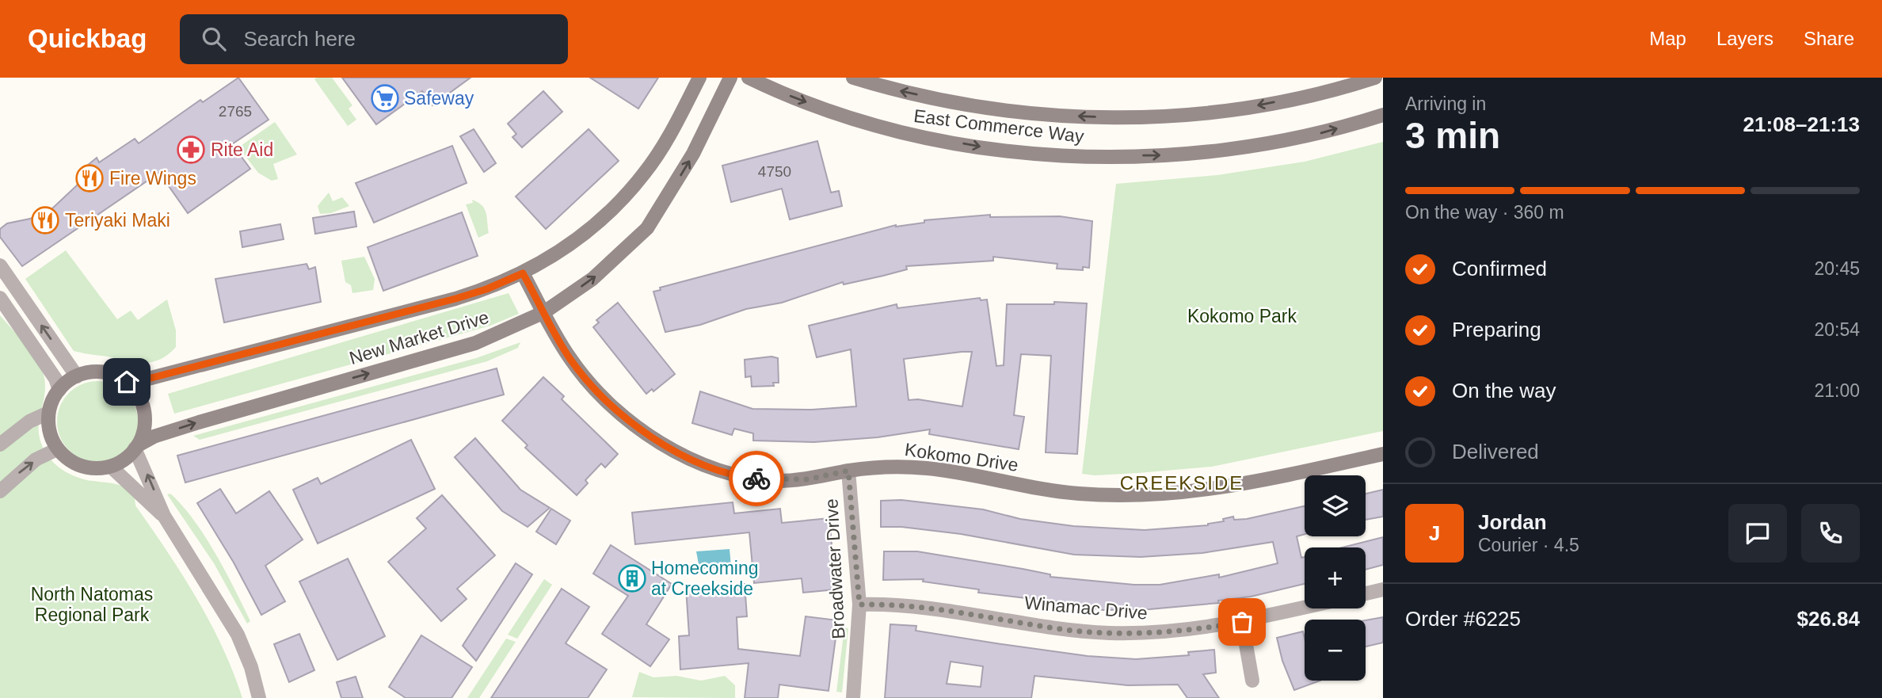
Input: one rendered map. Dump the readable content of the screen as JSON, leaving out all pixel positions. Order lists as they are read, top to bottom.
{
  "streets": {
    "street": [
      "East Commerce Way",
      "New Market Drive",
      "Kokomo Drive",
      "Broadwater Drive",
      "Winamac Drive"
    ]
  },
  "crossings": [
    ["New Market Drive", "Kokomo Drive"],
    ["Kokomo Drive", "Broadwater Drive"],
    ["Broadwater Drive", "Winamac Drive"]
  ],
  "districts": ["CREEKSIDE"],
  "parks": ["Kokomo Park", "North Natomas Regional Park"],
  "places": {
    "supermarket": ["Safeway"],
    "pharmacy": ["Rite Aid"],
    "restaurant": ["Fire Wings", "Teriyaki Maki"],
    "building": ["Homecoming at Creekside"]
  },
  "house_numbers": ["2765", "4750"],
  "page": {
    "header": "Quickbag",
    "search": "Search here",
    "nav": ["Map", "Layers", "Share"],
    "heading": ["3 min", "Arriving in", "21:08–21:13"],
    "panel": [
      "Jordan",
      "Courier · 4.5",
      "Order #6225",
      "$26.84"
    ],
    "bar": "On the way · 360 m",
    "list": [
      ["Confirmed", "20:45"],
      ["Preparing", "20:54"],
      ["On the way", "21:00"],
      "Delivered"
    ],
    "map_buttons": ["+", "−"],
    "round": "J"
  }
}
